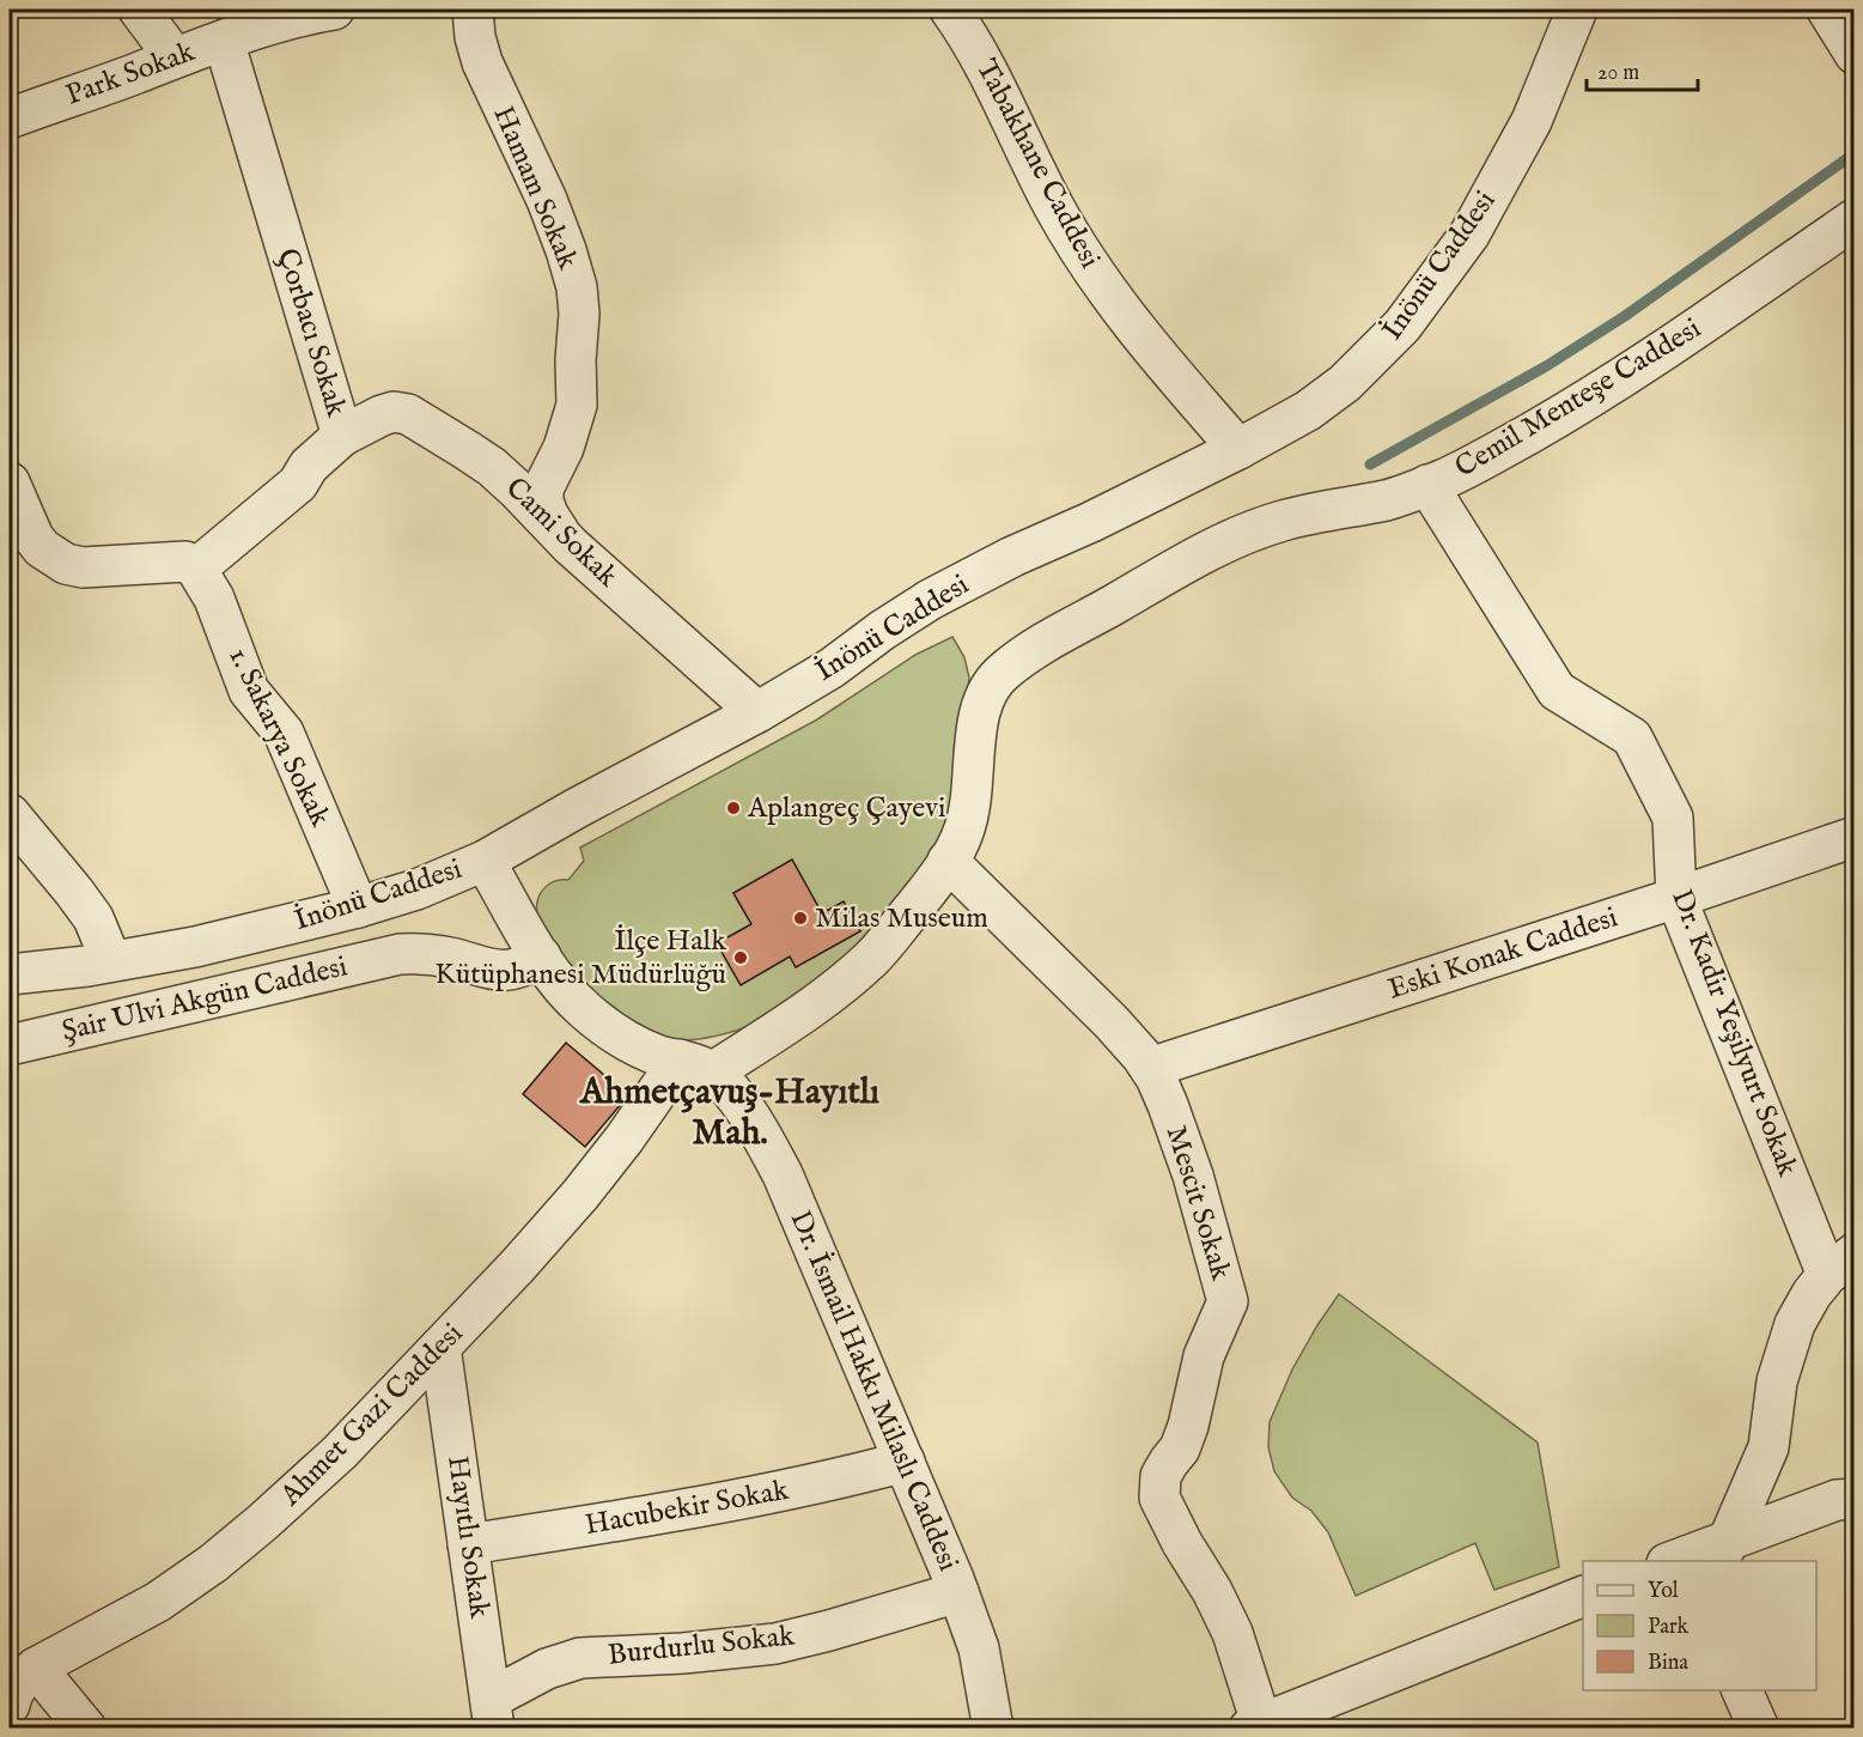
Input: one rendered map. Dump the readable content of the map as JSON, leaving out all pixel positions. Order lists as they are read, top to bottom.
{
  "streets": {
    "street": [
      "Park Sokak",
      "Tabakhane Caddesi",
      "Hamam Sokak",
      "İnönü Caddesi",
      "Çorbacı Sokak",
      "Cemil Menteşe Caddesi",
      "Cami Sokak",
      "1. Sakarya Sokak",
      "Eski Konak Caddesi",
      "Şair Ulvi Akgün Caddesi",
      "Dr. Kadir Yeşilyurt Sokak",
      "Mescit Sokak",
      "Dr. İsmail Hakkı Milaslı Caddesi",
      "Ahmet Gazi Caddesi",
      "Hacubekir Sokak",
      "Hayıtlı Sokak",
      "Burdurlu Sokak"
    ]
  },
  "crossings": [
    ["Park Sokak", "Çorbacı Sokak"],
    ["Tabakhane Caddesi", "İnönü Caddesi"],
    ["Hamam Sokak", "Cami Sokak"],
    ["İnönü Caddesi", "Cami Sokak"],
    ["İnönü Caddesi", "1. Sakarya Sokak"],
    ["Çorbacı Sokak", "Cami Sokak"],
    ["Çorbacı Sokak", "1. Sakarya Sokak"],
    ["Cemil Menteşe Caddesi", "Dr. Kadir Yeşilyurt Sokak"],
    ["Cemil Menteşe Caddesi", "Mescit Sokak"],
    ["Cemil Menteşe Caddesi", "Dr. İsmail Hakkı Milaslı Caddesi"],
    ["Cemil Menteşe Caddesi", "Ahmet Gazi Caddesi"],
    ["Eski Konak Caddesi", "Dr. Kadir Yeşilyurt Sokak"],
    ["Eski Konak Caddesi", "Mescit Sokak"],
    ["Dr. İsmail Hakkı Milaslı Caddesi", "Ahmet Gazi Caddesi"],
    ["Dr. İsmail Hakkı Milaslı Caddesi", "Hacubekir Sokak"],
    ["Dr. İsmail Hakkı Milaslı Caddesi", "Burdurlu Sokak"],
    ["Ahmet Gazi Caddesi", "Hayıtlı Sokak"],
    ["Hacubekir Sokak", "Hayıtlı Sokak"],
    ["Hayıtlı Sokak", "Burdurlu Sokak"]
  ],
  "districts": ["Ahmetçavuş-Hayıtlı Mah."],
  "places": ["Aplangeç Çayevi", "Milas Museum", "İlçe Halk Kütüphanesi Müdürlüğü"],
  "legend": ["Yol", "Park", "Bina"],
  "scale_bar": "20 m"
}
